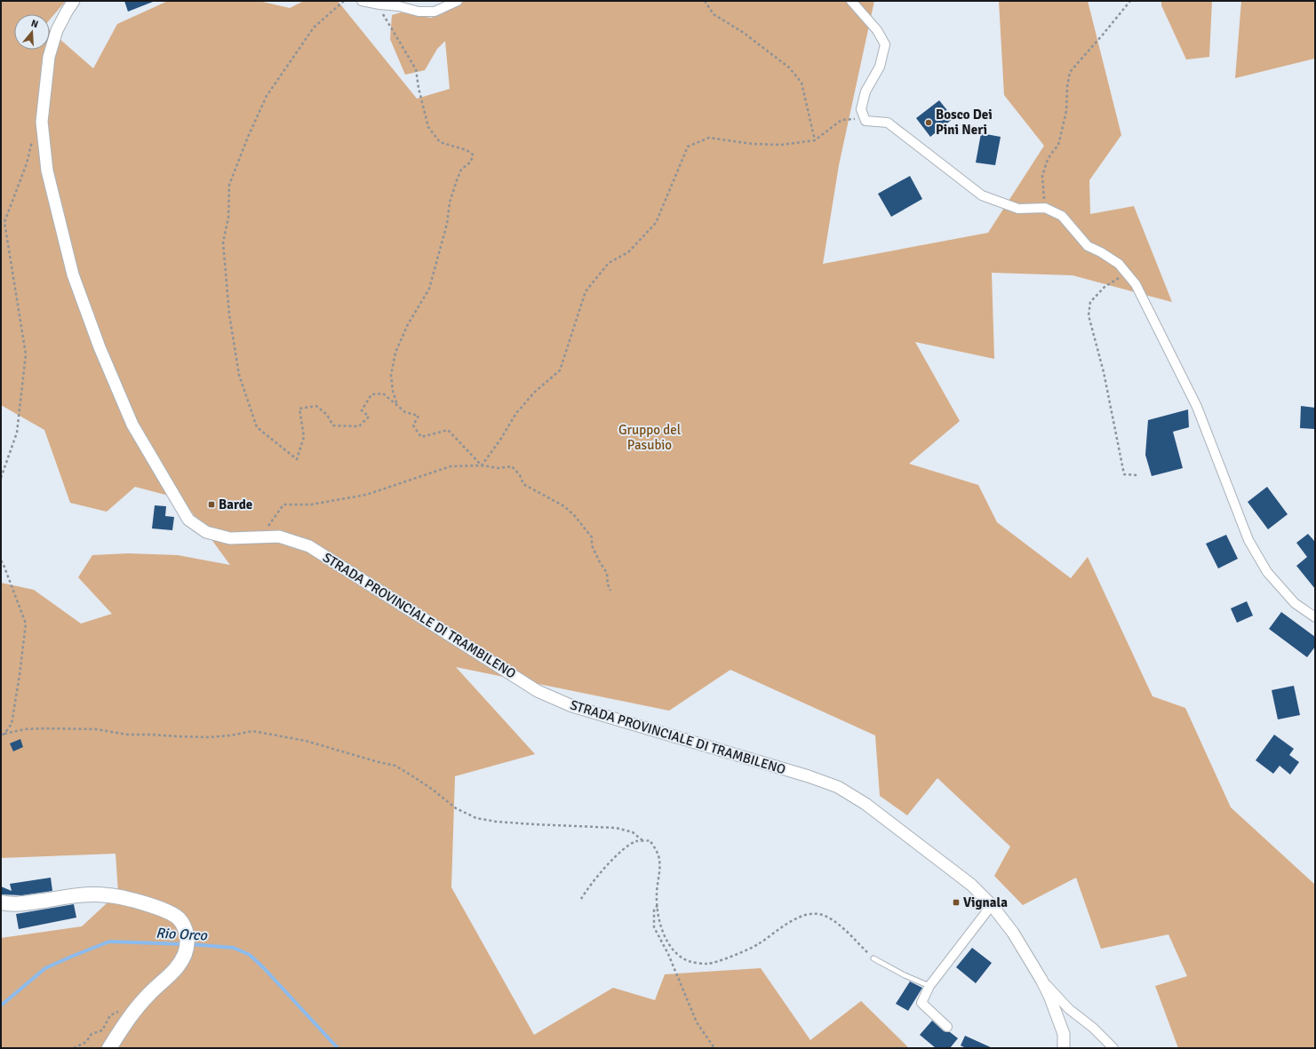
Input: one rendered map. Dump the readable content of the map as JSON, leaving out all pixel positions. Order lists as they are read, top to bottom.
{
  "streets": {
    "street": ["STRADA PROVINCIALE DI TRAMBILENO"]
  },
  "water": ["Rio Orco"],
  "parks": ["Gruppo del Pasubio"],
  "places": {
    "other": ["Bosco Dei Pini Neri"],
    "transit": ["Barde", "Vignala"]
  },
  "north": "top"
}
